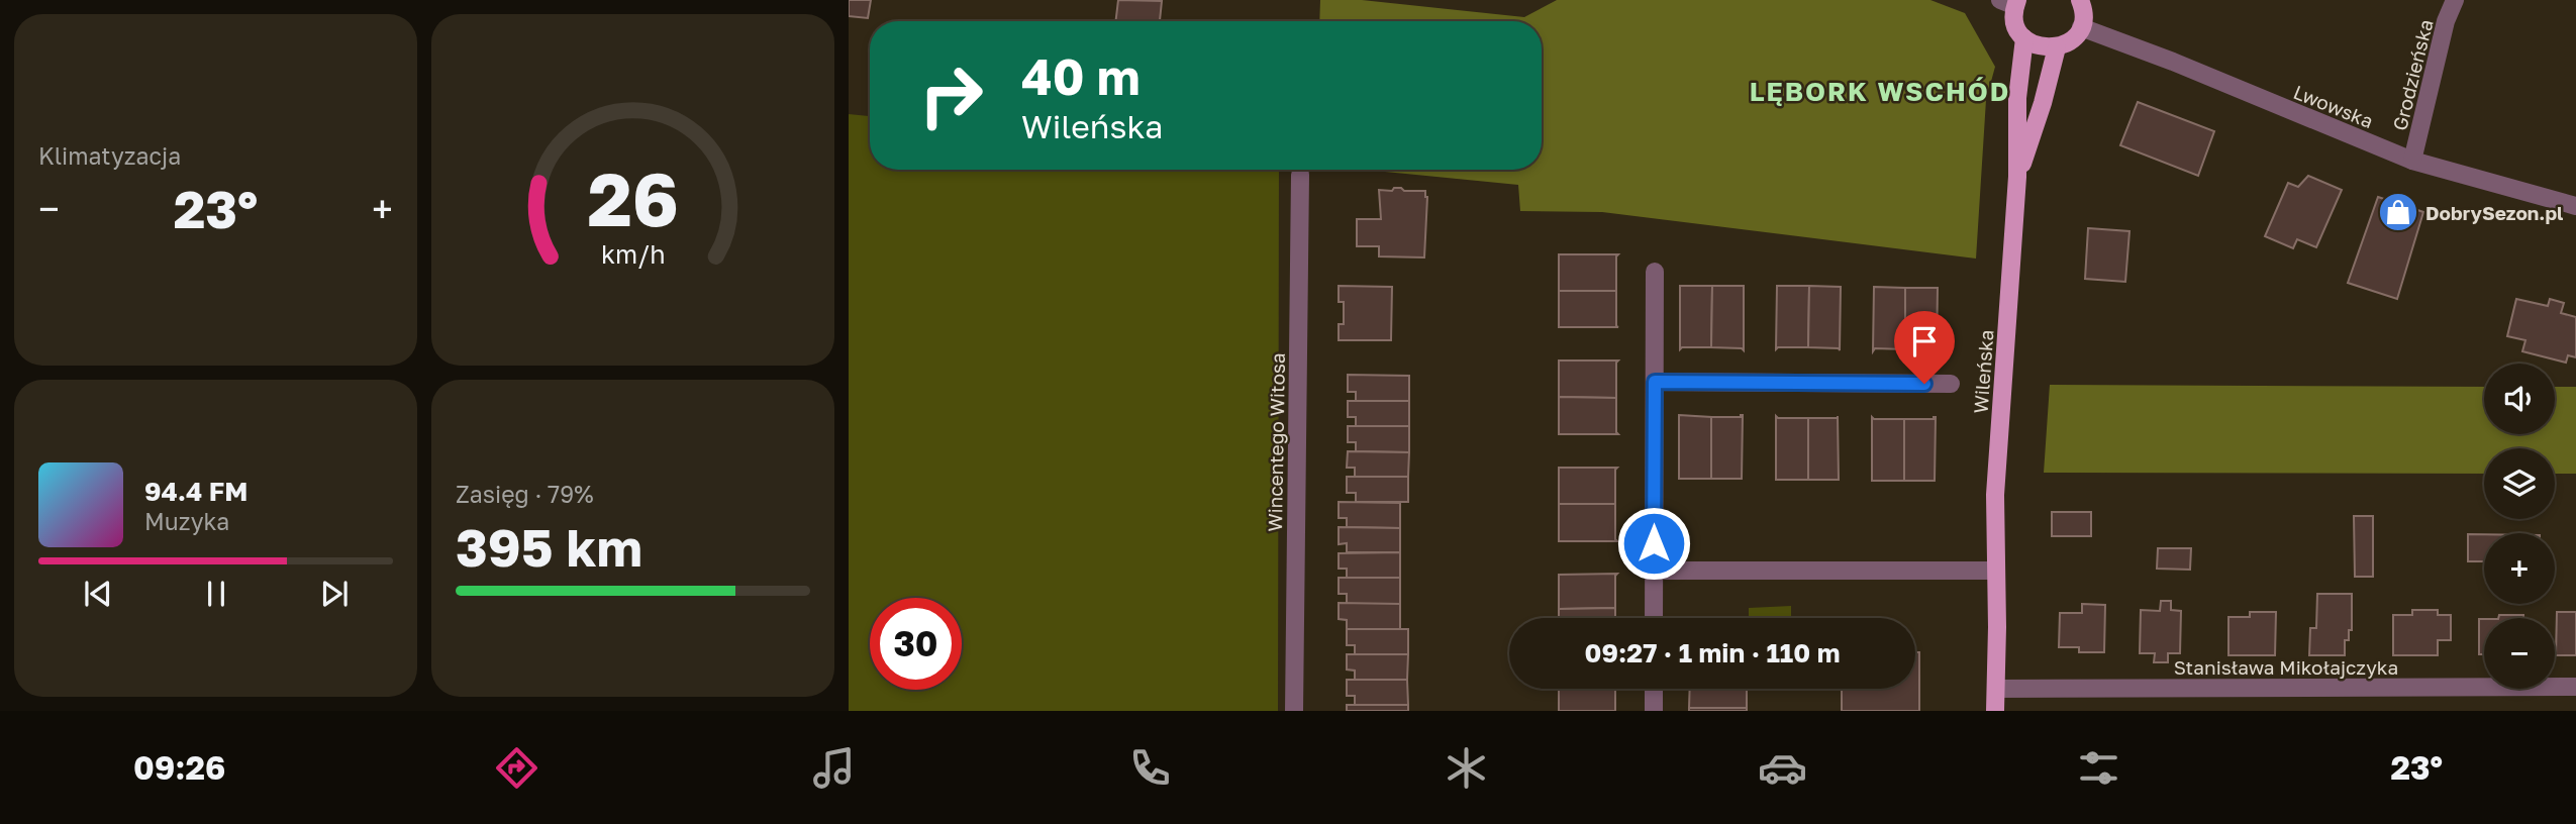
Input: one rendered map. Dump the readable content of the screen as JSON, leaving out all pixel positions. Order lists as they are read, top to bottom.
{
  "streets": {
    "main road": ["Wileńska"],
    "street": [
      "Grodzieńska",
      "Lwowska",
      "Wincentego Witosa",
      "Stanisława Mikołajczyka"
    ]
  },
  "crossings": [
    ["Grodzieńska", "Lwowska"],
    ["Wileńska", "Stanisława Mikołajczyka"]
  ],
  "districts": ["LĘBORK WSCHÓD"],
  "places": {
    "shop": ["DobrySezon.pl"]
  },
  "page": {
    "tile": [
      "Klimatyzacja",
      ["Zasięg · 79%", "395 km"]
    ],
    "turn": ["40 m", "Wileńska"],
    "heat": ["−", "23°", "+"],
    "map_buttons": ["+", "−"],
    "song": ["94.4 FM", "Muzyka"],
    "limit": "30",
    "trip": "09:27 · 1 min · 110 m",
    "tabs": ["09:26", "23°"],
    "gauge": ["26", "km/h"]
  }
}
